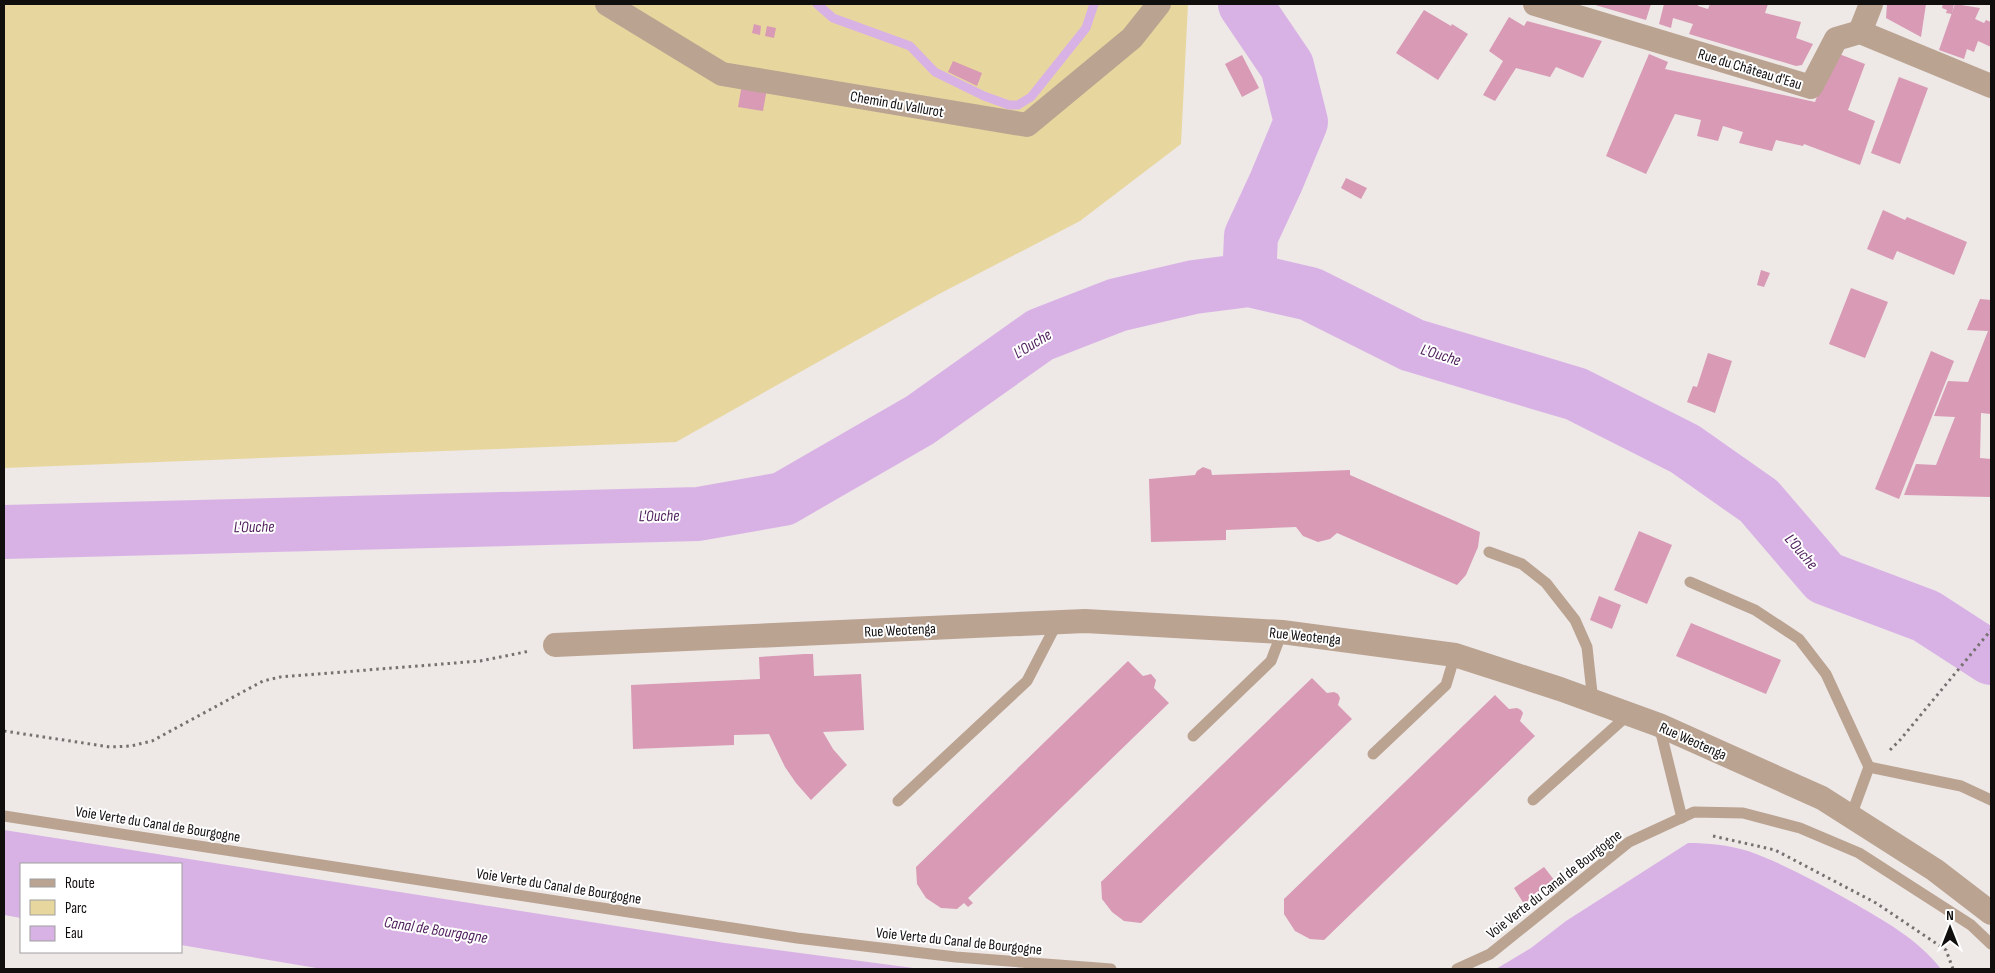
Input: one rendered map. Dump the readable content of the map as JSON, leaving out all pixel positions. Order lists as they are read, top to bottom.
{
  "streets": {
    "street": ["Rue du Château d'Eau", "Chemin du Vallurot", "Rue Weotenga"],
    "lane": ["Voie Verte du Canal de Bourgogne"]
  },
  "water": ["L'Ouche", "Canal de Bourgogne"],
  "legend": ["Route", "Parc", "Eau"],
  "north": "top"
}
